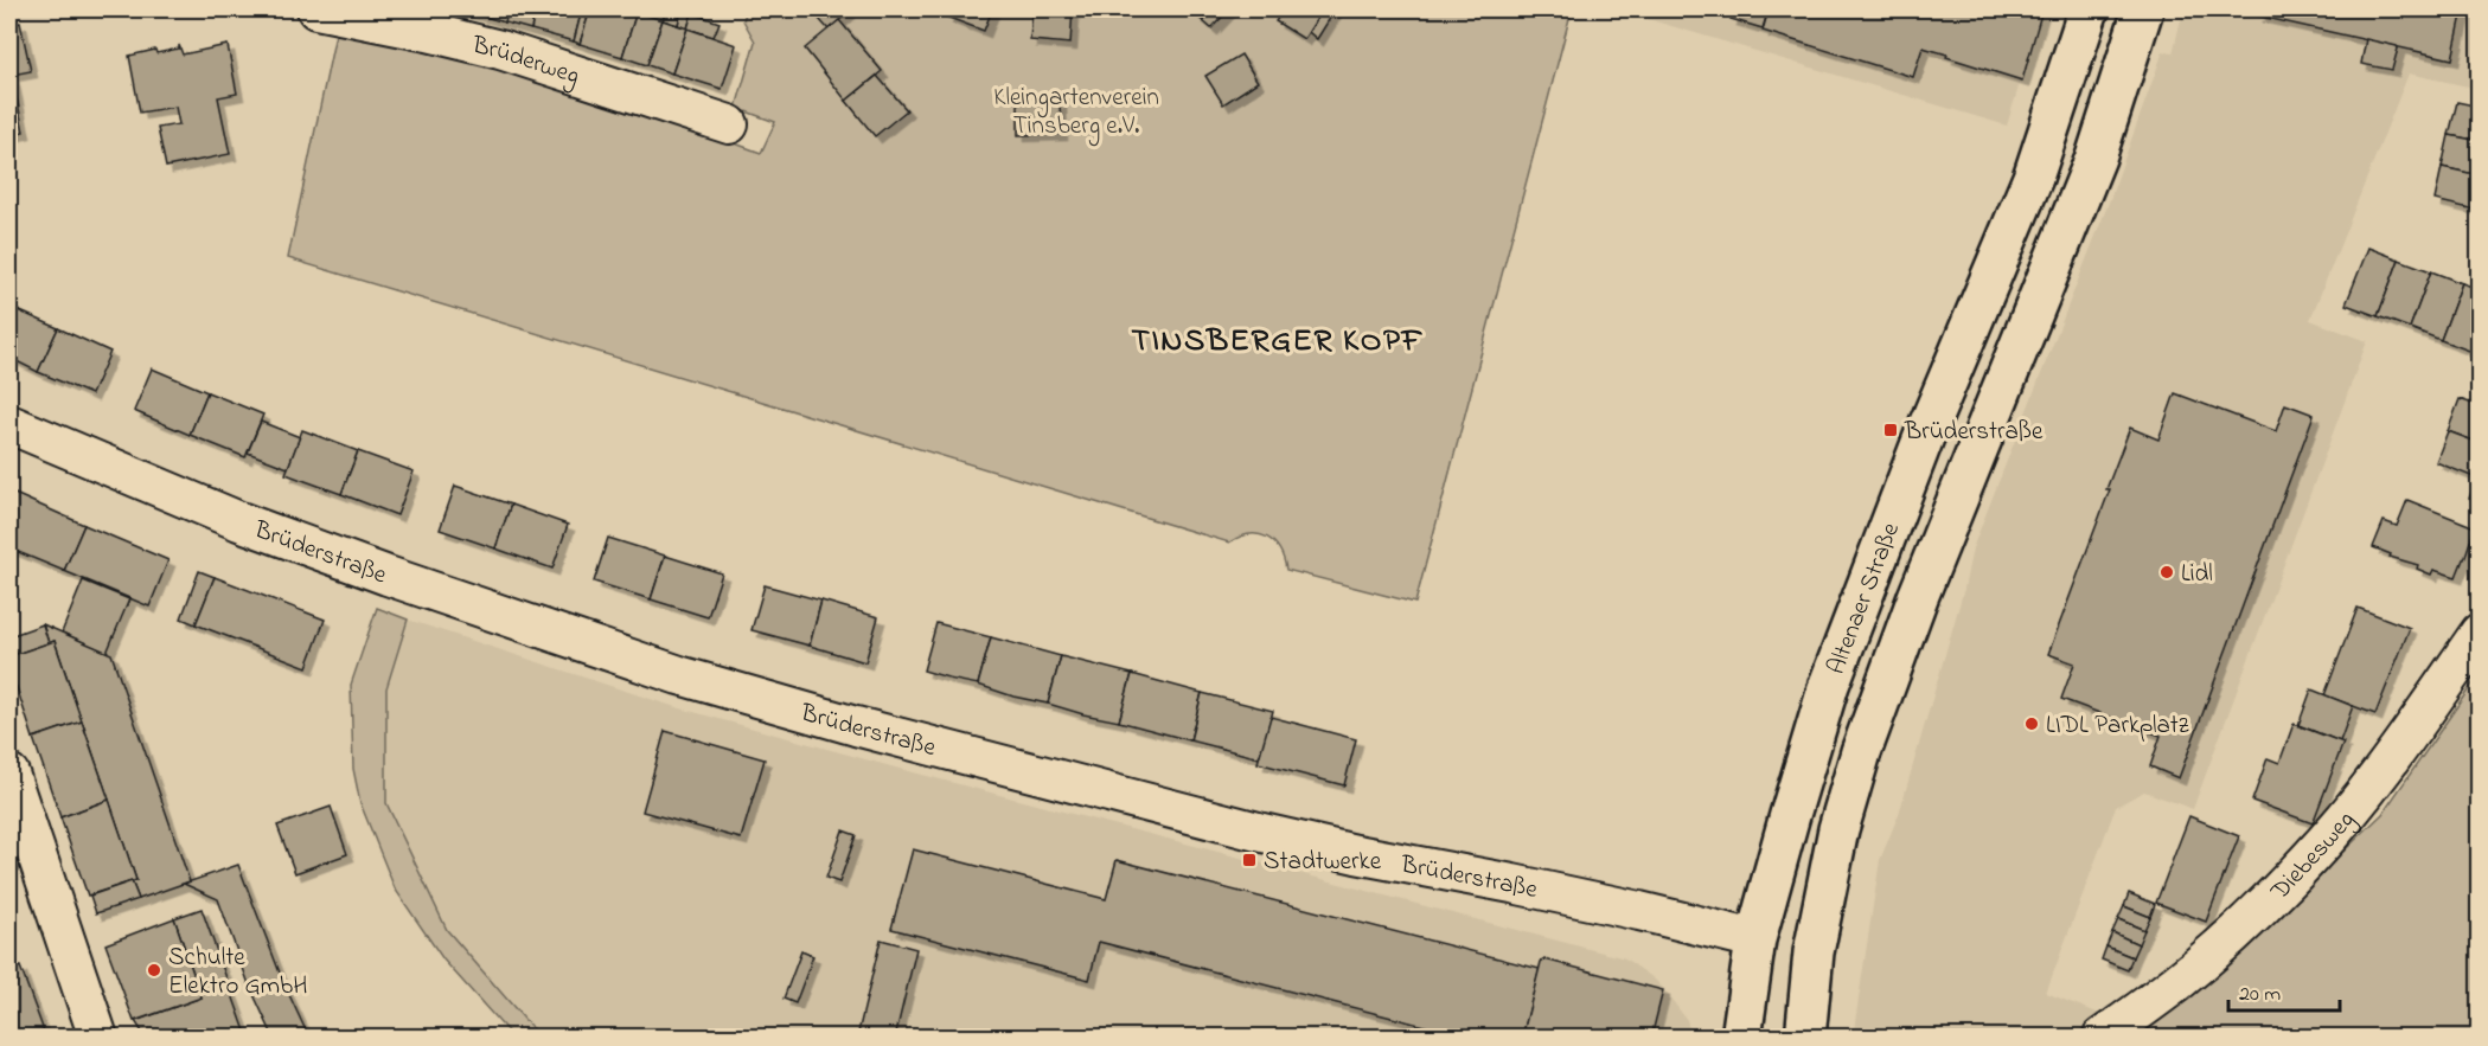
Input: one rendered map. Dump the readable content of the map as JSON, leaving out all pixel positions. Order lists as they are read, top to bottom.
{
  "streets": {
    "main road": ["Altenaer Straße"],
    "street": ["Brüderweg", "Brüderstraße", "Diebesweg"]
  },
  "crossings": [
    ["Brüderstraße", "Altenaer Straße"]
  ],
  "districts": ["TINSBERGER KOPF"],
  "parks": ["Kleingartenverein Tinsberg e.V."],
  "places": {
    "transit": ["Brüderstraße", "Stadtwerke"],
    "other": ["Lidl", "LIDL Parkplatz", "Schulte Elektro GmbH"]
  },
  "scale_bar": "20 m"
}
